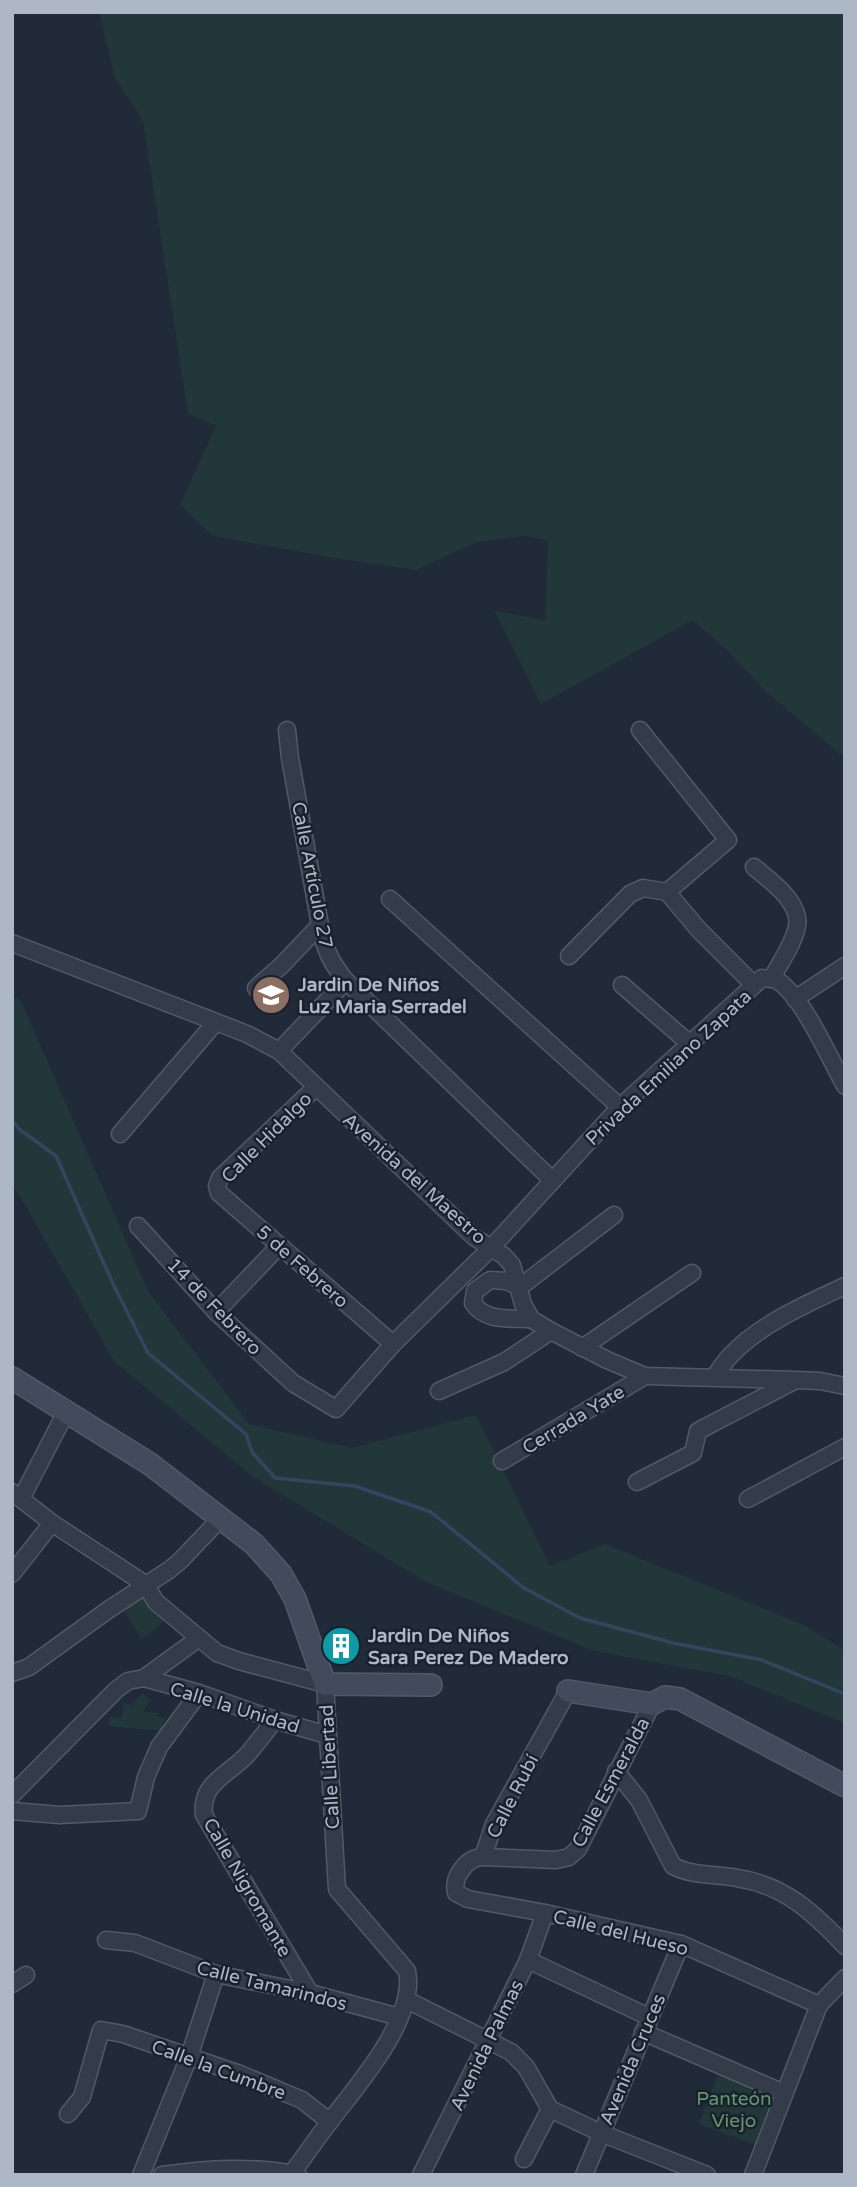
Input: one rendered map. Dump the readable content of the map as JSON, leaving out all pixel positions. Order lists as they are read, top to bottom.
{
  "streets": {
    "street": [
      "Calle Artículo 27",
      "Privada Emiliano Zapata",
      "Calle Hidalgo",
      "Avenida del Maestro",
      "5 de Febrero",
      "14 de Febrero",
      "Cerrada Yate",
      "Calle la Unidad",
      "Calle Libertad",
      "Calle Esmeralda",
      "Calle Rubí",
      "Calle Nigromante",
      "Calle del Hueso",
      "Calle Tamarindos",
      "Avenida Palmas",
      "Avenida Cruces",
      "Calle la Cumbre"
    ]
  },
  "crossings": [
    ["Calle Artículo 27", "Privada Emiliano Zapata"],
    ["Privada Emiliano Zapata", "Avenida del Maestro"],
    ["Privada Emiliano Zapata", "5 de Febrero"],
    ["Privada Emiliano Zapata", "14 de Febrero"],
    ["Calle Hidalgo", "Avenida del Maestro"],
    ["Calle Hidalgo", "5 de Febrero"],
    ["5 de Febrero", "14 de Febrero"],
    ["Calle la Unidad", "Calle Libertad"],
    ["Calle la Unidad", "Calle Nigromante"],
    ["Calle Esmeralda", "Calle Rubí"],
    ["Calle Rubí", "Calle del Hueso"],
    ["Calle Nigromante", "Calle Tamarindos"],
    ["Calle del Hueso", "Avenida Palmas"],
    ["Calle del Hueso", "Avenida Cruces"]
  ],
  "parks": ["Panteón Viejo"],
  "places": {
    "school or university": ["Jardin De Niños Luz Maria Serradel"],
    "building": ["Jardin De Niños Sara Perez De Madero"]
  }
}
